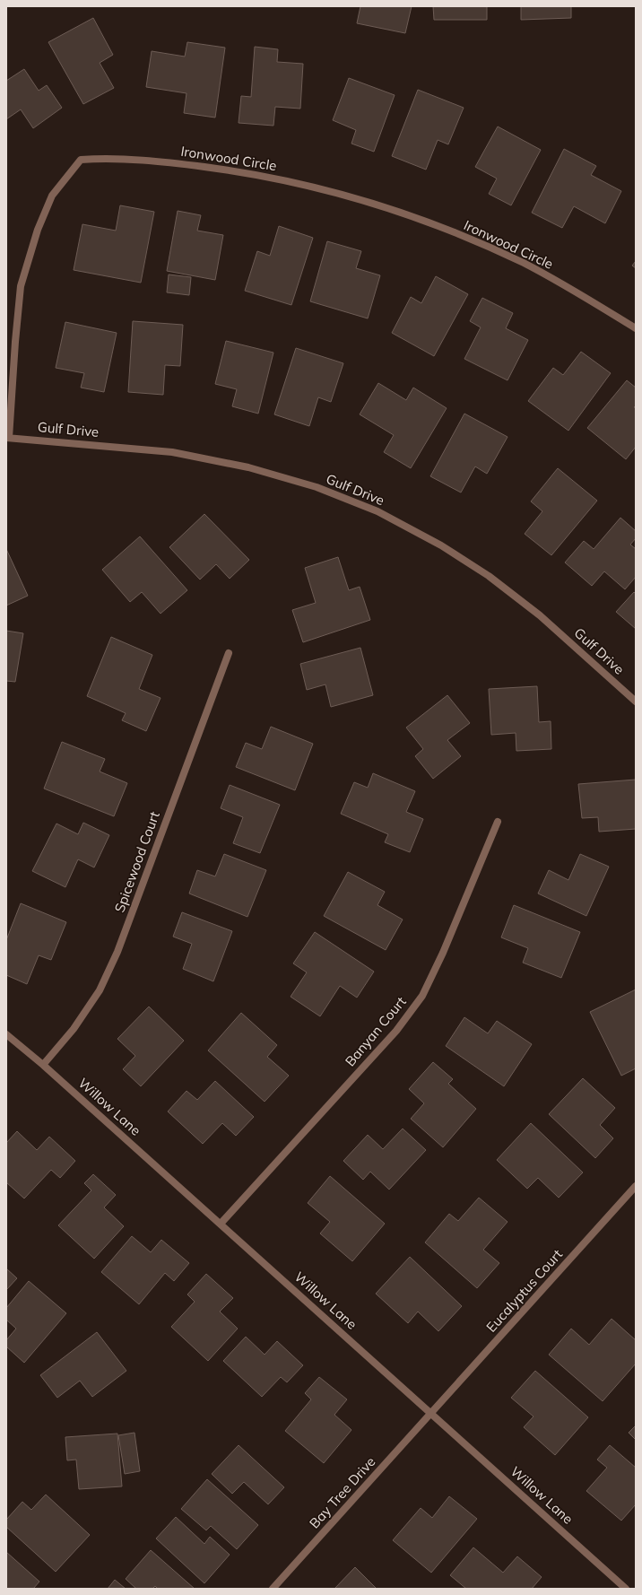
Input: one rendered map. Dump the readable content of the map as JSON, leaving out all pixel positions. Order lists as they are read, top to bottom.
{
  "streets": {
    "street": [
      "Ironwood Circle",
      "Gulf Drive",
      "Spicewood Court",
      "Banyan Court",
      "Willow Lane",
      "Eucalyptus Court",
      "Bay Tree Drive"
    ]
  },
  "crossings": [
    ["Ironwood Circle", "Gulf Drive"],
    ["Spicewood Court", "Willow Lane"],
    ["Banyan Court", "Willow Lane"],
    ["Willow Lane", "Eucalyptus Court"],
    ["Willow Lane", "Bay Tree Drive"],
    ["Eucalyptus Court", "Bay Tree Drive"]
  ]
}
